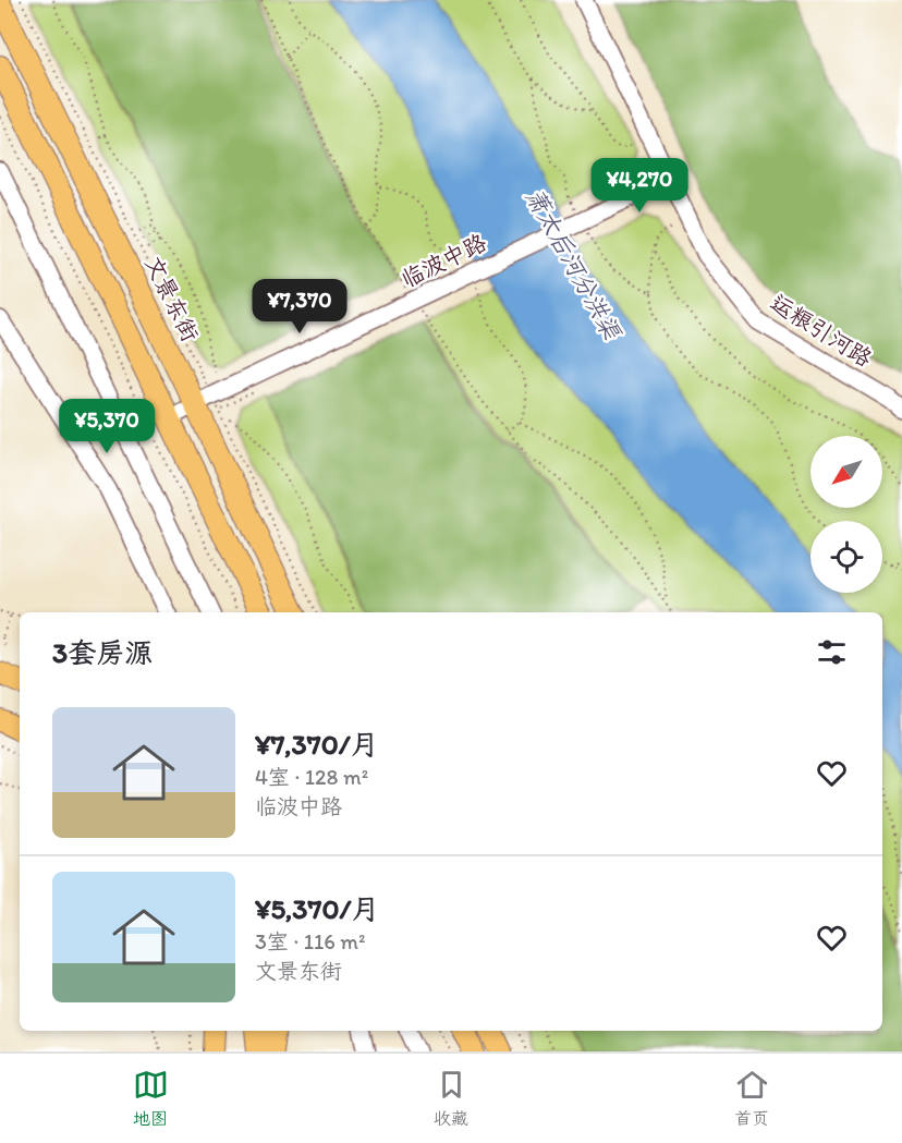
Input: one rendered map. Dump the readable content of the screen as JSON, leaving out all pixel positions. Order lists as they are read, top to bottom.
{
  "streets": {
    "main road": ["文景东街"],
    "street": ["临波中路", "运粮引河路"]
  },
  "crossings": [
    ["临波中路", "文景东街"],
    ["临波中路", "运粮引河路"]
  ],
  "water": ["萧太后河分洪渠"],
  "north": "bottom left",
  "page": {
    "price": ["¥4,270", "¥7,370", "¥5,370"],
    "heading": "3套房源",
    "list": [
      {
        "name": "¥7,370/月",
        "note": "4室 · 128 m² · 临波中路"
      },
      {
        "name": "¥5,370/月",
        "note": "3室 · 116 m² · 文景东街"
      }
    ],
    "tabs": ["地图", "收藏", "首页"]
  }
}
